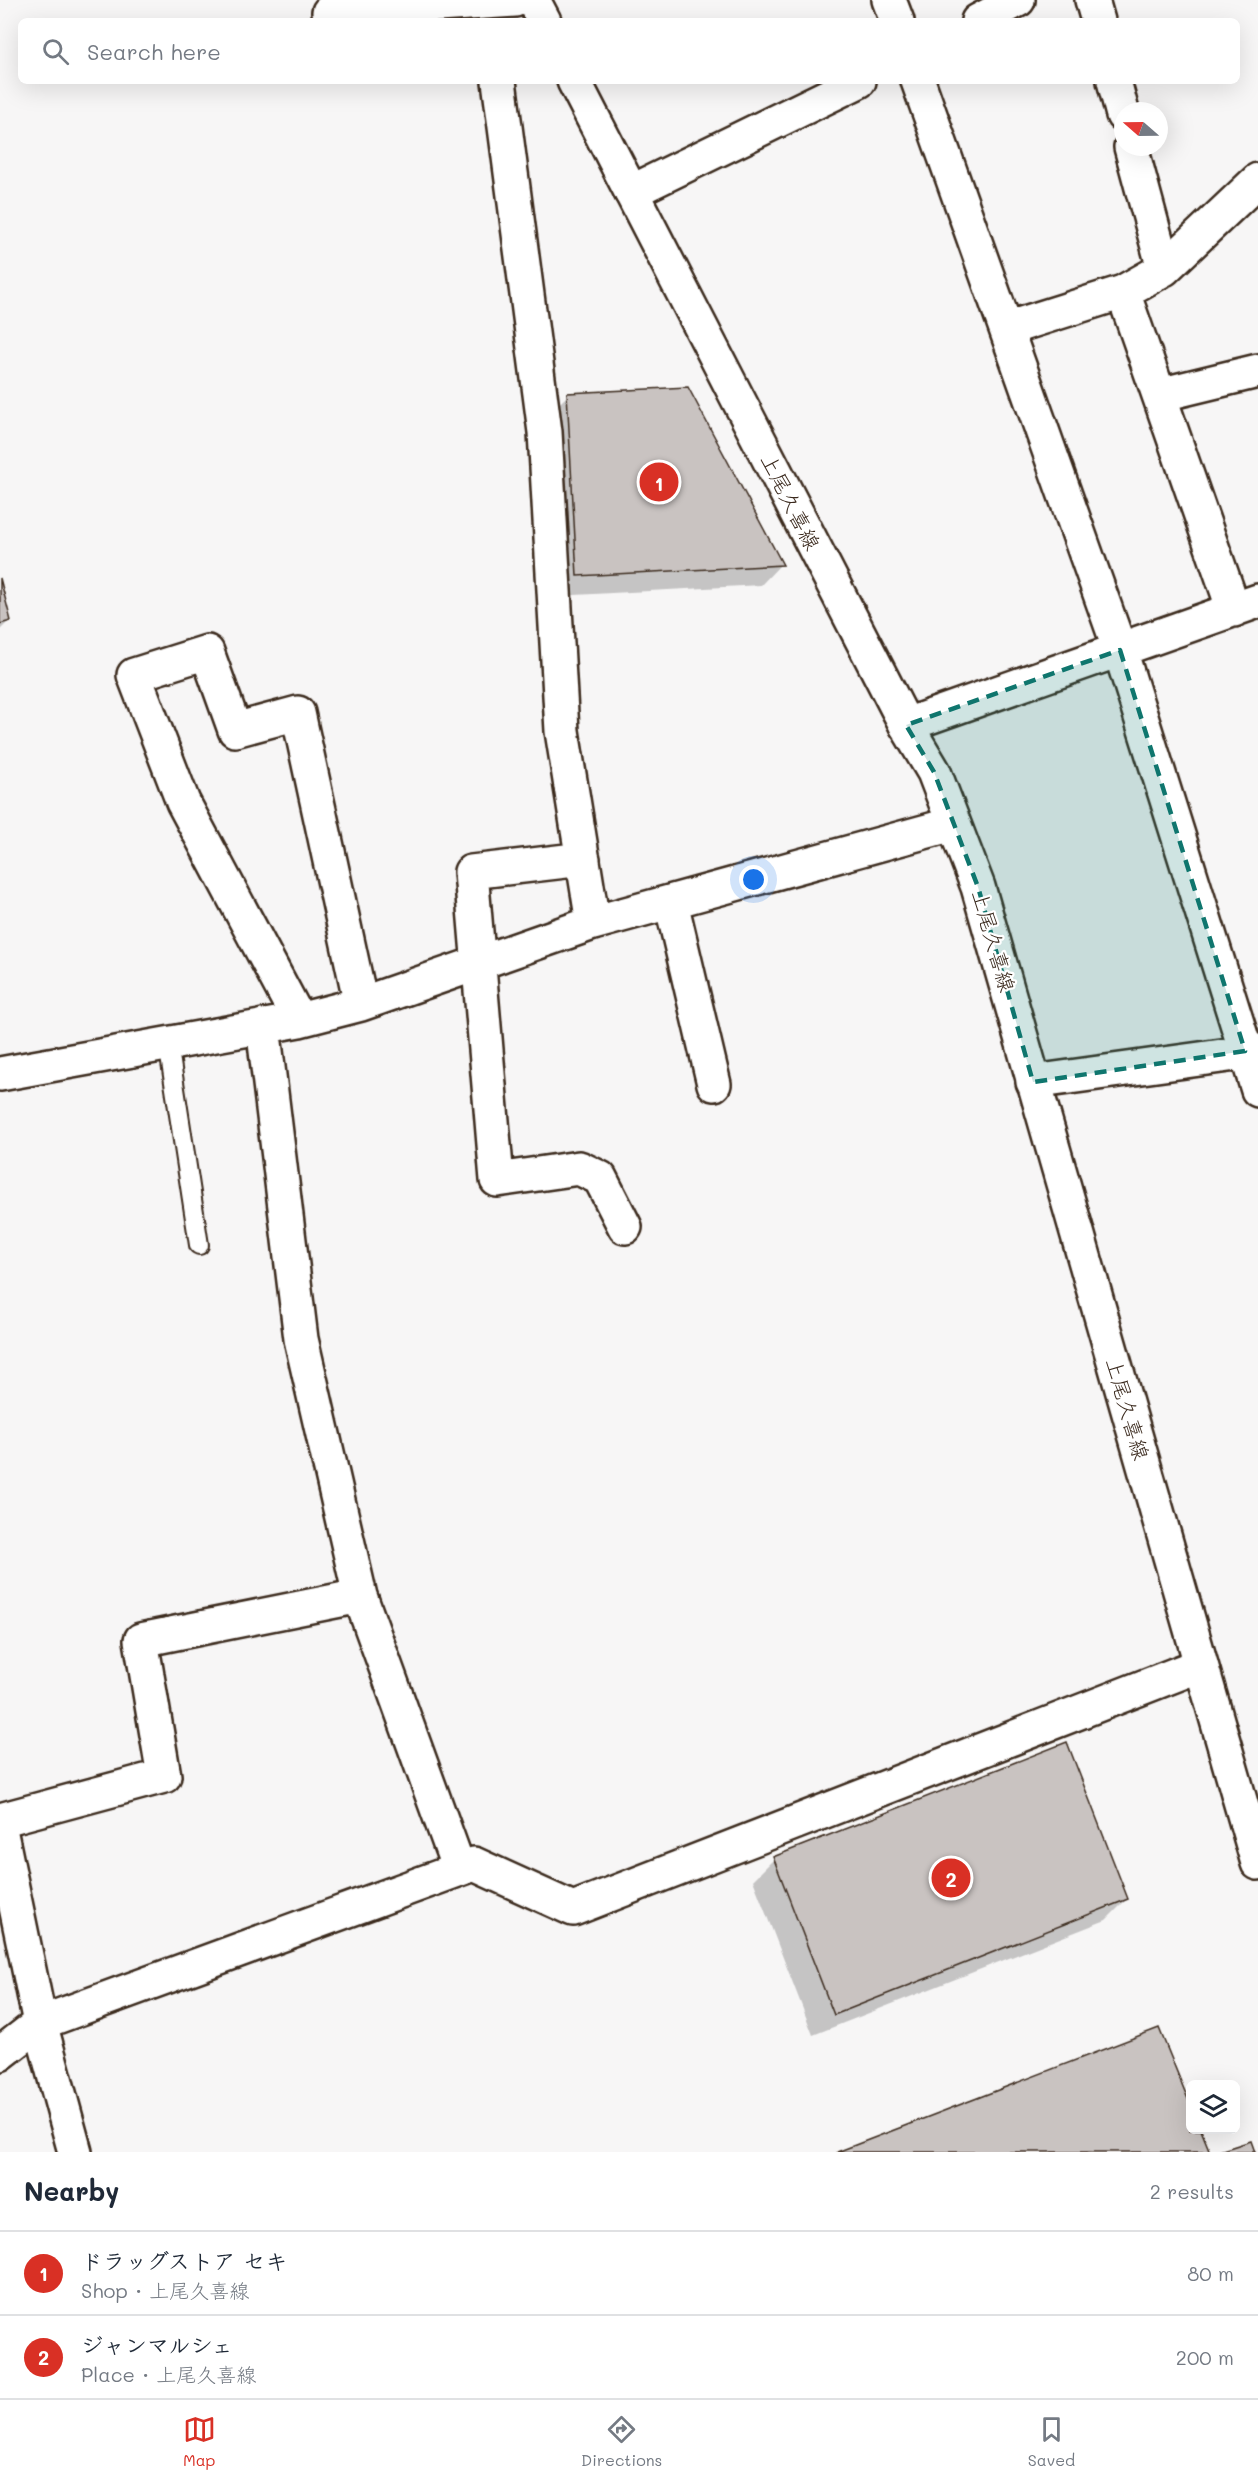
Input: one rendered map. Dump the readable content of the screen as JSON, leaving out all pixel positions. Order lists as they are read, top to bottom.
{
  "streets": {
    "street": ["上尾久喜線"]
  },
  "north": "left",
  "page": {
    "search": "Search here",
    "pins": ["1", "2"],
    "heading": ["Nearby", "2 results"],
    "list": [
      {
        "mark": "1",
        "name": "ドラッグストア セキ",
        "note": "Shop · 上尾久喜線",
        "value": "80 m"
      },
      {
        "mark": "2",
        "name": "ジャンマルシェ",
        "note": "Place · 上尾久喜線",
        "value": "200 m"
      }
    ],
    "nav": ["Map", "Directions", "Saved"]
  }
}
